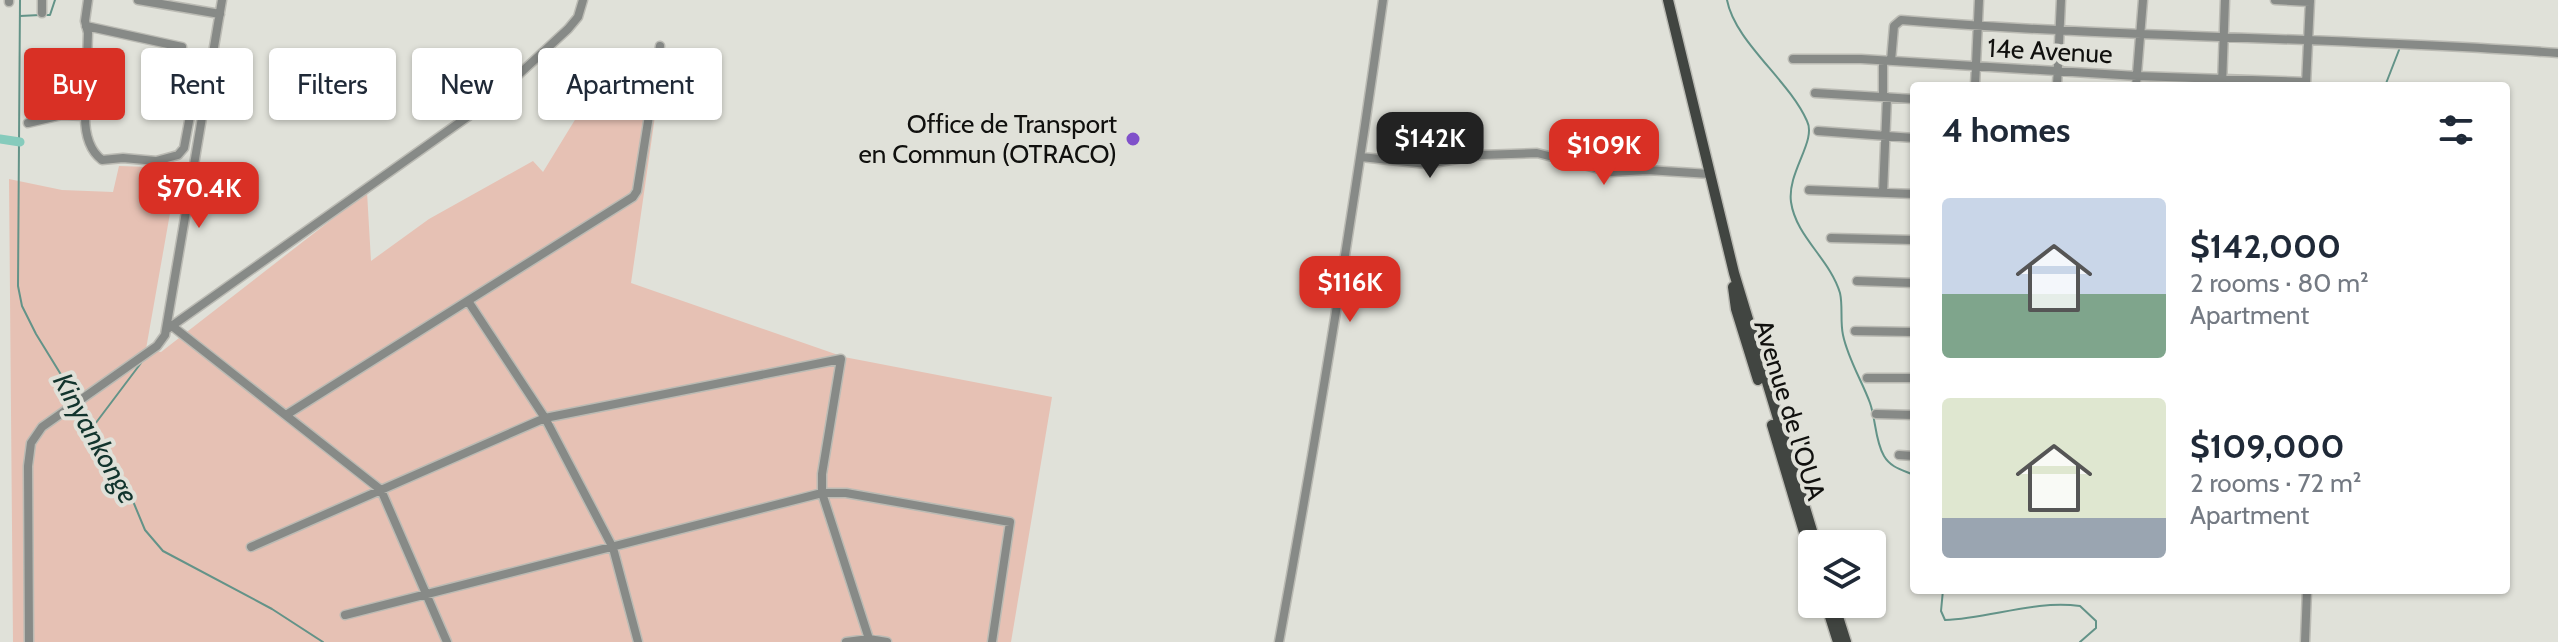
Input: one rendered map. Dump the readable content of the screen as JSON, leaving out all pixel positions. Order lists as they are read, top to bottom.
{
  "streets": {
    "main road": ["Avenue de l'OUA"],
    "street": ["14e Avenue"]
  },
  "water": ["Kinyankonge"],
  "places": ["Office de Transport en Commun (OTRACO)"],
  "page": {
    "chip": [
      "Buy",
      "Rent",
      "Filters",
      "New",
      "Apartment"
    ],
    "heading": "4 homes",
    "price": [
      "$142K",
      "$109K",
      "$70.4K",
      "$116K"
    ],
    "list": [
      {
        "name": "$142,000",
        "note": "2 rooms · 80 m² · Apartment"
      },
      {
        "name": "$109,000",
        "note": "2 rooms · 72 m² · Apartment"
      }
    ]
  }
}
